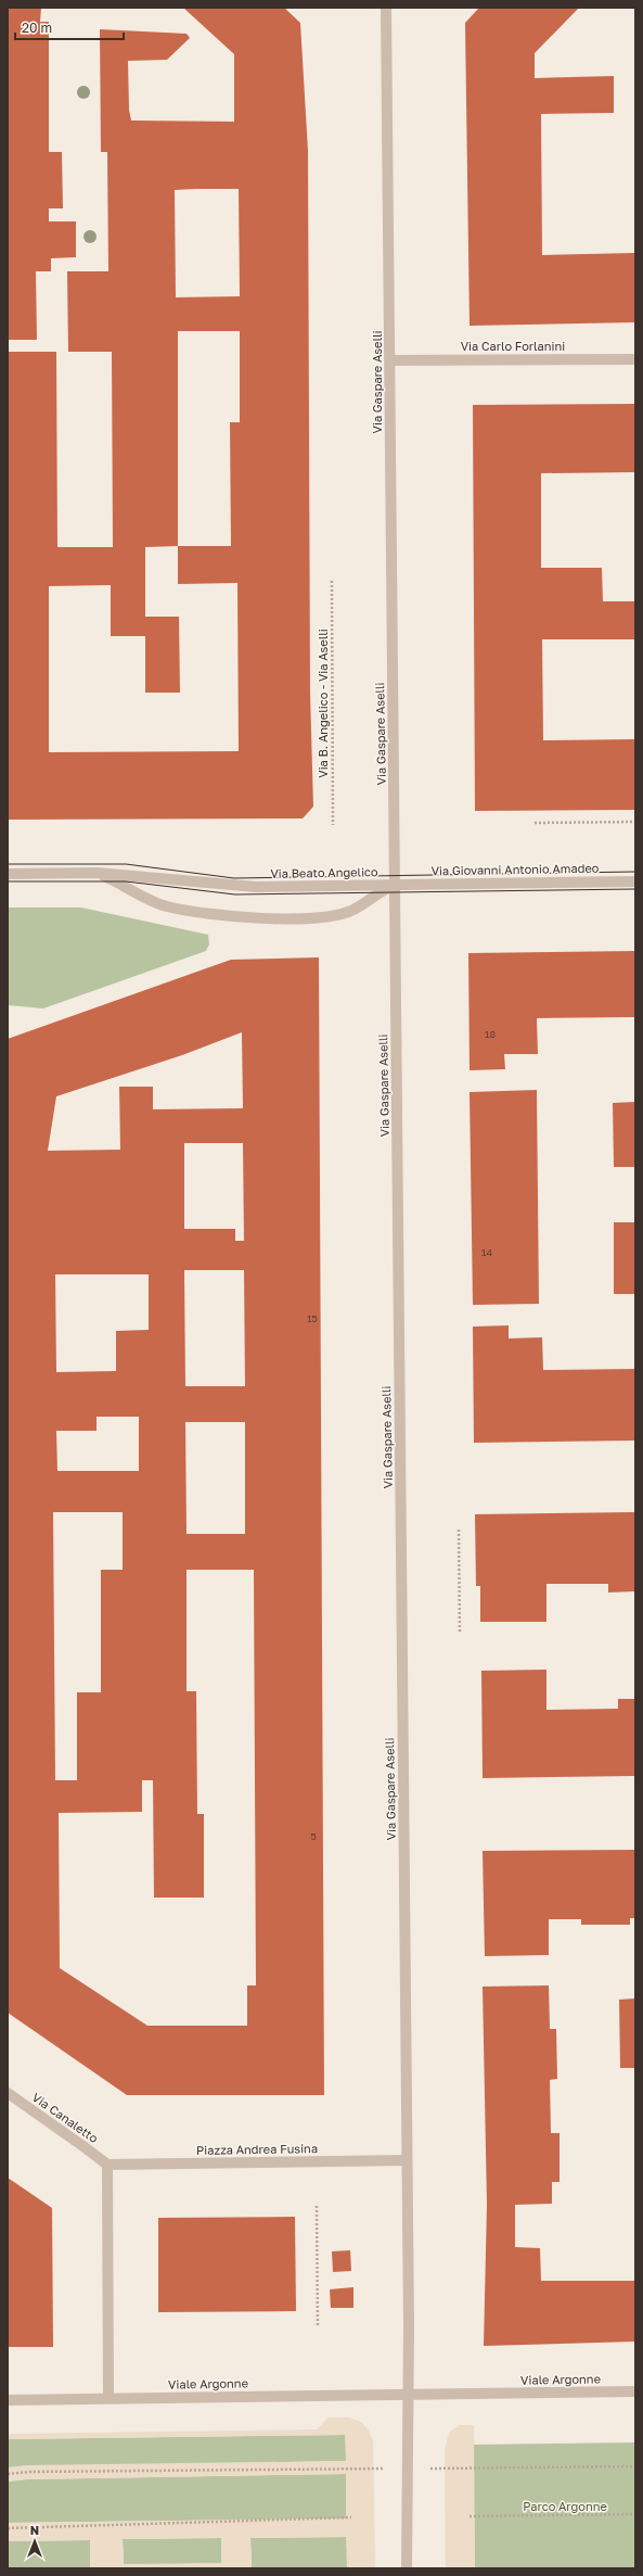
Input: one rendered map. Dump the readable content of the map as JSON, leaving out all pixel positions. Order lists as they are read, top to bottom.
{
  "streets": {
    "street": [
      "Via Carlo Forlanini",
      "Via Gaspare Aselli",
      "Via Giovanni Antonio Amadeo",
      "Via Beato Angelico",
      "Via Canaletto",
      "Piazza Andrea Fusina",
      "Viale Argonne"
    ],
    "path": ["Via B. Angelico - Via Aselli"]
  },
  "crossings": [
    ["Via Carlo Forlanini", "Via Gaspare Aselli"],
    ["Via Gaspare Aselli", "Via Giovanni Antonio Amadeo"],
    ["Via Gaspare Aselli", "Via Beato Angelico"],
    ["Via Gaspare Aselli", "Piazza Andrea Fusina"],
    ["Via Giovanni Antonio Amadeo", "Via Beato Angelico"],
    ["Via Canaletto", "Piazza Andrea Fusina"]
  ],
  "parks": ["Parco Argonne"],
  "house_numbers": [
    "18",
    "14",
    "15",
    "5"
  ],
  "scale_bar": "20 m",
  "north": "top"
}
